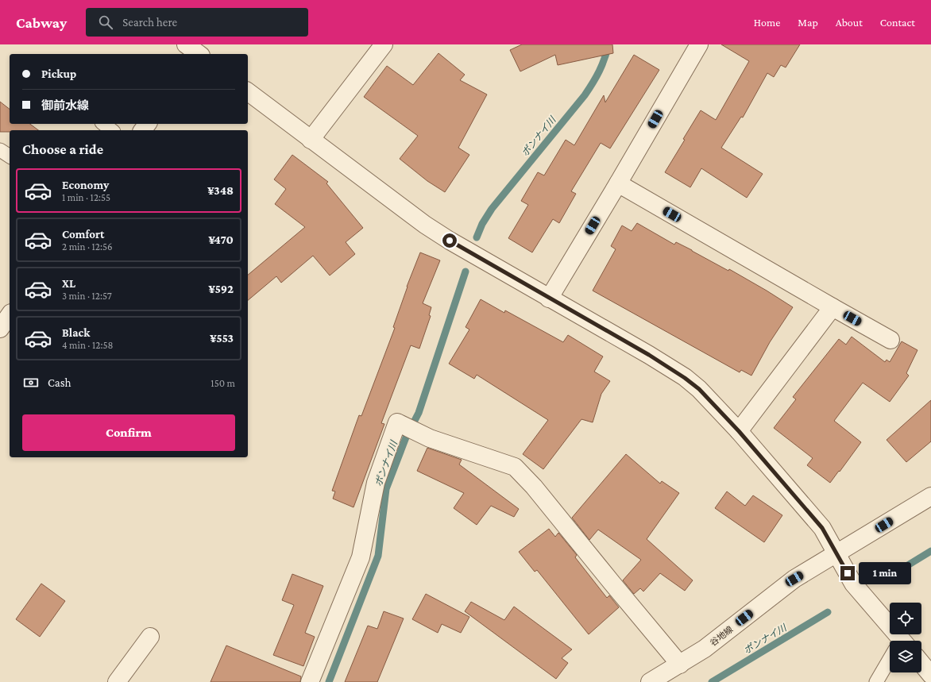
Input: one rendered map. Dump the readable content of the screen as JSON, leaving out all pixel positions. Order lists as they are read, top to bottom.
{
  "streets": {
    "street": ["谷地線"]
  },
  "water": ["ポンナイ川"],
  "page": {
    "header": "Cabway",
    "search": "Search here",
    "nav": [
      "Home",
      "Map",
      "About",
      "Contact"
    ],
    "banner": ["Pickup", "御前水線"],
    "heading": "Choose a ride",
    "list": [
      {
        "name": "Economy",
        "note": "1 min · 12:55",
        "value": "¥348"
      },
      {
        "name": "Comfort",
        "note": "2 min · 12:56",
        "value": "¥470"
      },
      {
        "name": "XL",
        "note": "3 min · 12:57",
        "value": "¥592"
      },
      {
        "name": "Black",
        "note": "4 min · 12:58",
        "value": "¥553"
      }
    ],
    "pay": ["Cash", "150 m"],
    "buttons": "Confirm",
    "bubble": "1 min"
  }
}
